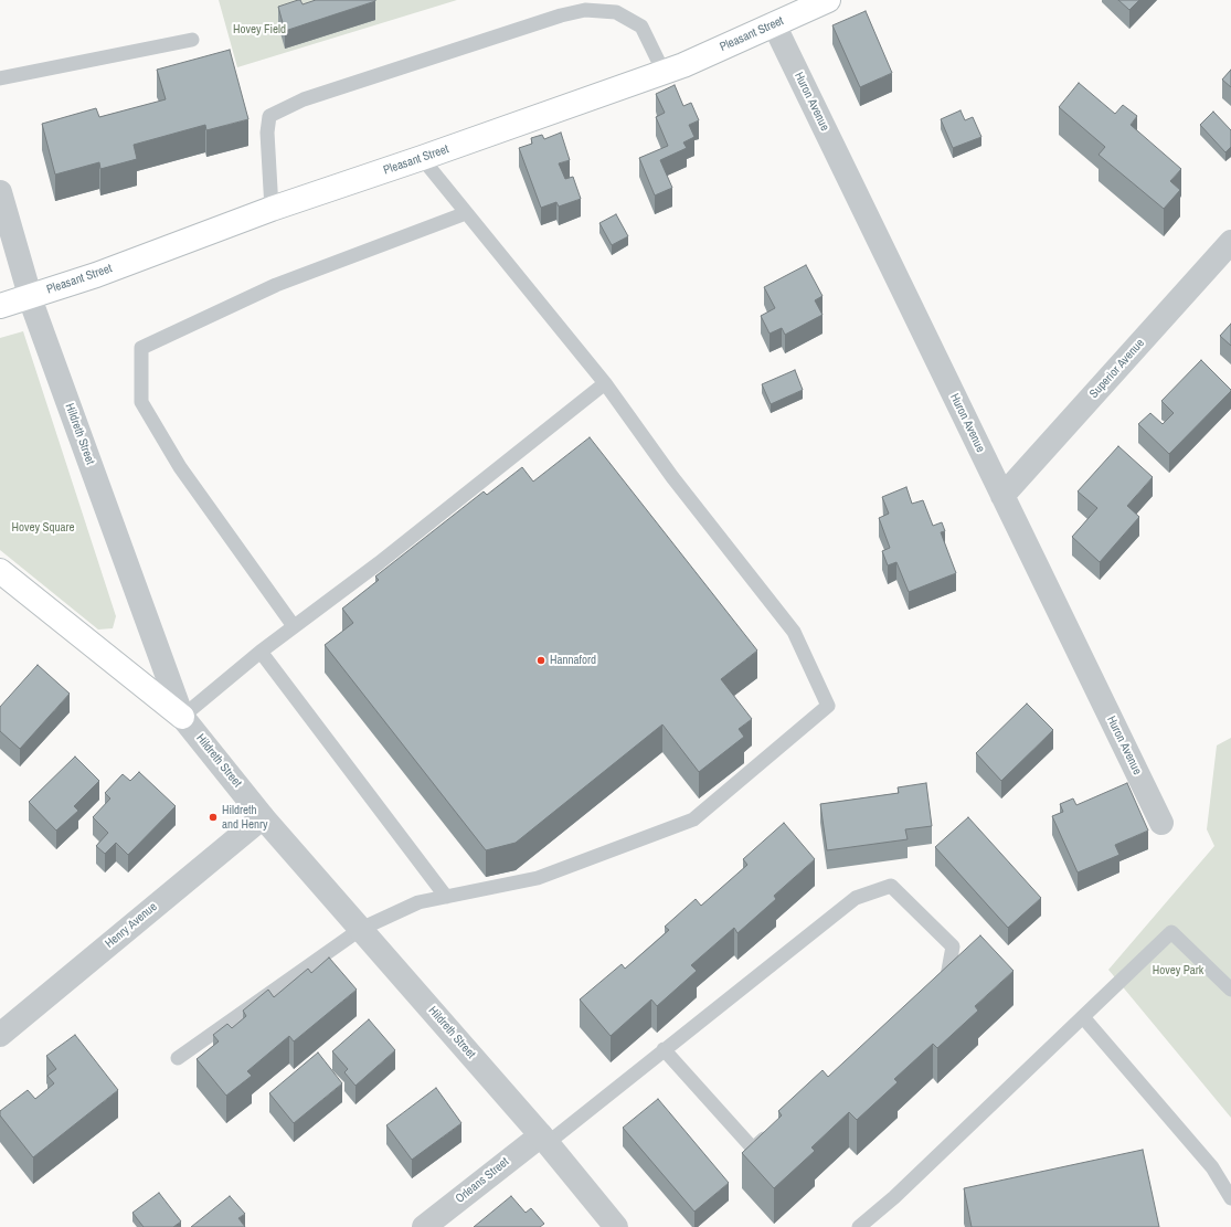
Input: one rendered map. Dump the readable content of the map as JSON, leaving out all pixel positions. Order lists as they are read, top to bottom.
{
  "streets": {
    "main road": ["Pleasant Street"],
    "street": [
      "Huron Avenue",
      "Superior Avenue",
      "Hildreth Street",
      "Henry Avenue",
      "Orleans Street"
    ]
  },
  "crossings": [
    ["Pleasant Street", "Huron Avenue"],
    ["Pleasant Street", "Hildreth Street"],
    ["Huron Avenue", "Superior Avenue"],
    ["Hildreth Street", "Henry Avenue"],
    ["Hildreth Street", "Orleans Street"]
  ],
  "parks": ["Hovey Field", "Hovey Square", "Hovey Park"],
  "places": ["Hannaford", "Hildreth and Henry"]
}
